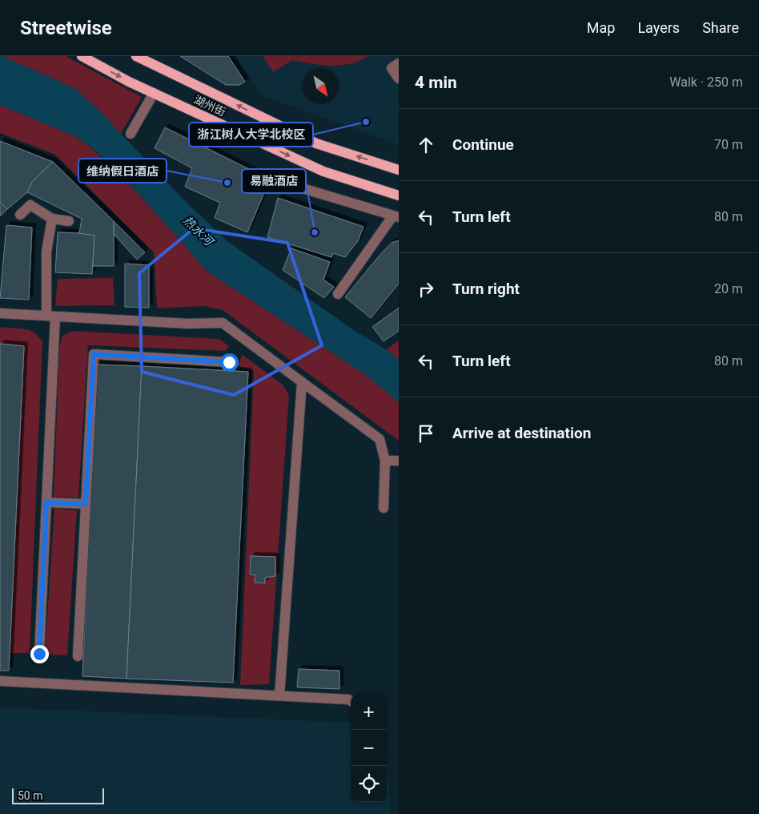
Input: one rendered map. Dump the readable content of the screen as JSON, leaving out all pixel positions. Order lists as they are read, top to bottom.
{
  "streets": {
    "main road": ["湖州街"]
  },
  "water": ["热水河"],
  "places": ["浙江树人大学北校区", "维纳假日酒店", "易融酒店"],
  "scale_bar": "50 m",
  "north": "bottom right",
  "page": {
    "header": "Streetwise",
    "nav": ["Map", "Layers", "Share"],
    "heading": ["4 min", "Walk · 250 m"],
    "list": [
      ["Continue", "70 m"],
      ["Turn left", "80 m"],
      ["Turn right", "20 m"],
      ["Turn left", "80 m"],
      "Arrive at destination"
    ],
    "map_buttons": ["+", "−"],
    "scale": "50 m"
  }
}
